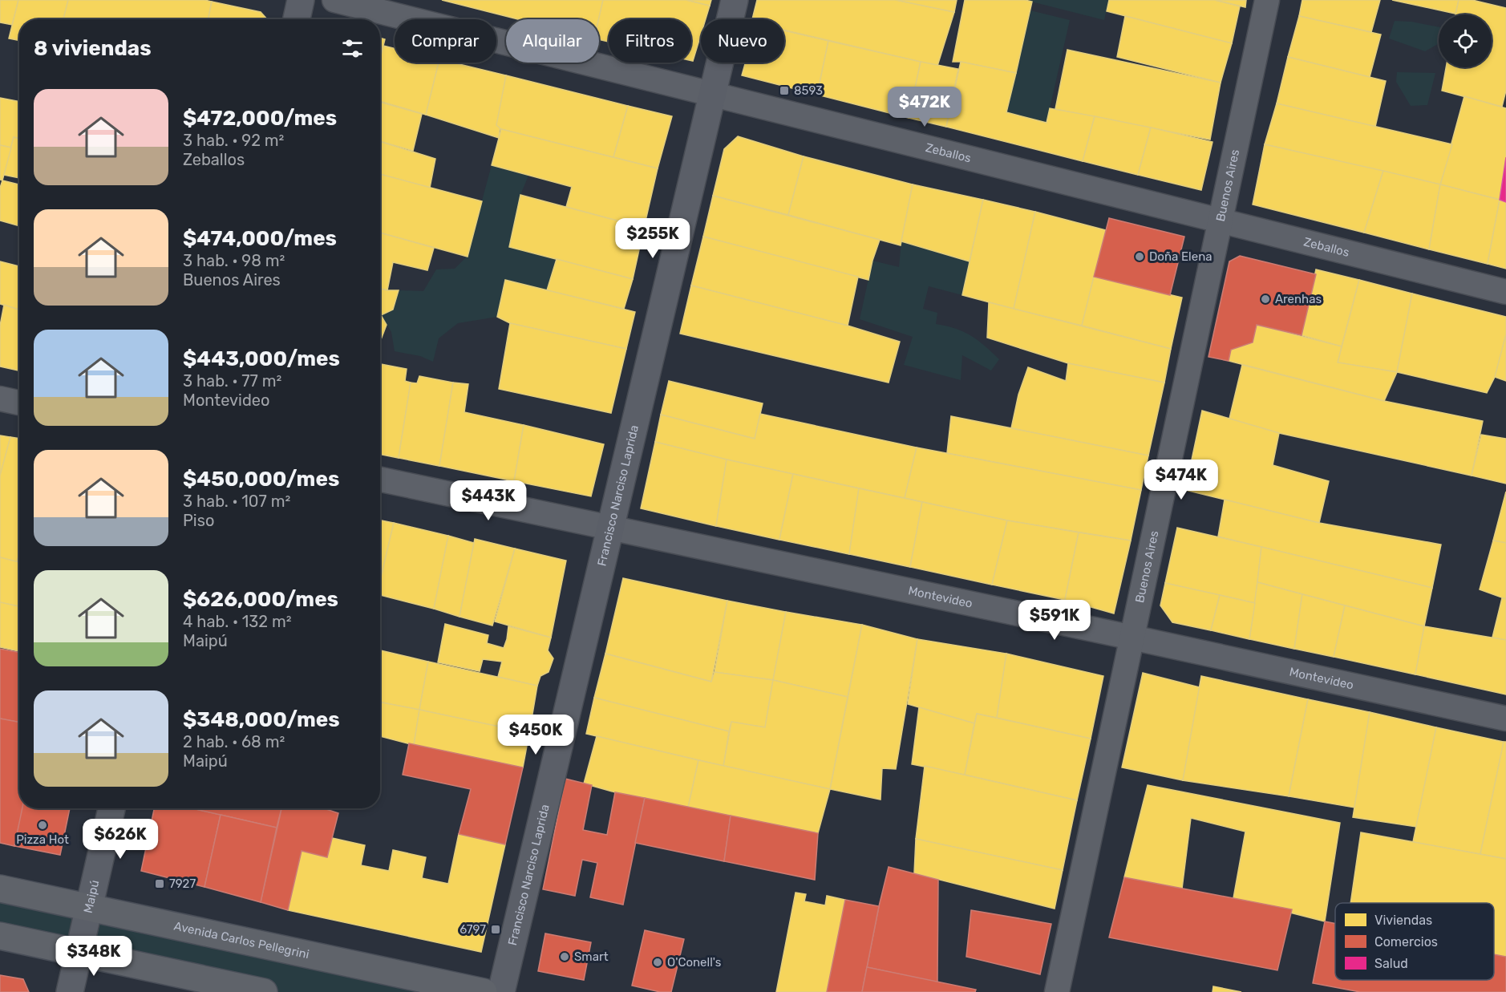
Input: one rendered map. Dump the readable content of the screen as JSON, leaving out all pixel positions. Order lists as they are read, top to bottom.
{
  "streets": {
    "main road": ["Francisco Narciso Laprida", "Maipú", "Avenida Carlos Pellegrini"],
    "street": ["Zeballos", "Buenos Aires", "Montevideo"]
  },
  "crossings": [
    ["Zeballos", "Buenos Aires"],
    ["Zeballos", "Francisco Narciso Laprida"],
    ["Buenos Aires", "Montevideo"],
    ["Francisco Narciso Laprida", "Montevideo"],
    ["Maipú", "Avenida Carlos Pellegrini"]
  ],
  "places": {
    "transit": ["8593", "7927", "6797"],
    "other": [
      "Doña Elena",
      "Arenhas",
      "Pizza Hot",
      "Smart",
      "O'Conell's"
    ]
  },
  "legend": ["Viviendas", "Comercios", "Salud"],
  "page": {
    "chip": [
      "Comprar",
      "Alquilar",
      "Filtros",
      "Nuevo"
    ],
    "heading": "8 viviendas",
    "list": [
      {
        "name": "$472,000/mes",
        "note": "3 hab. · 92 m² · Zeballos"
      },
      {
        "name": "$474,000/mes",
        "note": "3 hab. · 98 m² · Buenos Aires"
      },
      {
        "name": "$443,000/mes",
        "note": "3 hab. · 77 m² · Montevideo"
      },
      {
        "name": "$450,000/mes",
        "note": "3 hab. · 107 m² · Piso"
      },
      {
        "name": "$626,000/mes",
        "note": "4 hab. · 132 m² · Maipú"
      },
      {
        "name": "$348,000/mes",
        "note": "2 hab. · 68 m² · Maipú"
      }
    ],
    "price": [
      "$472K",
      "$255K",
      "$474K",
      "$443K",
      "$591K",
      "$450K",
      "$626K",
      "$348K"
    ]
  }
}
